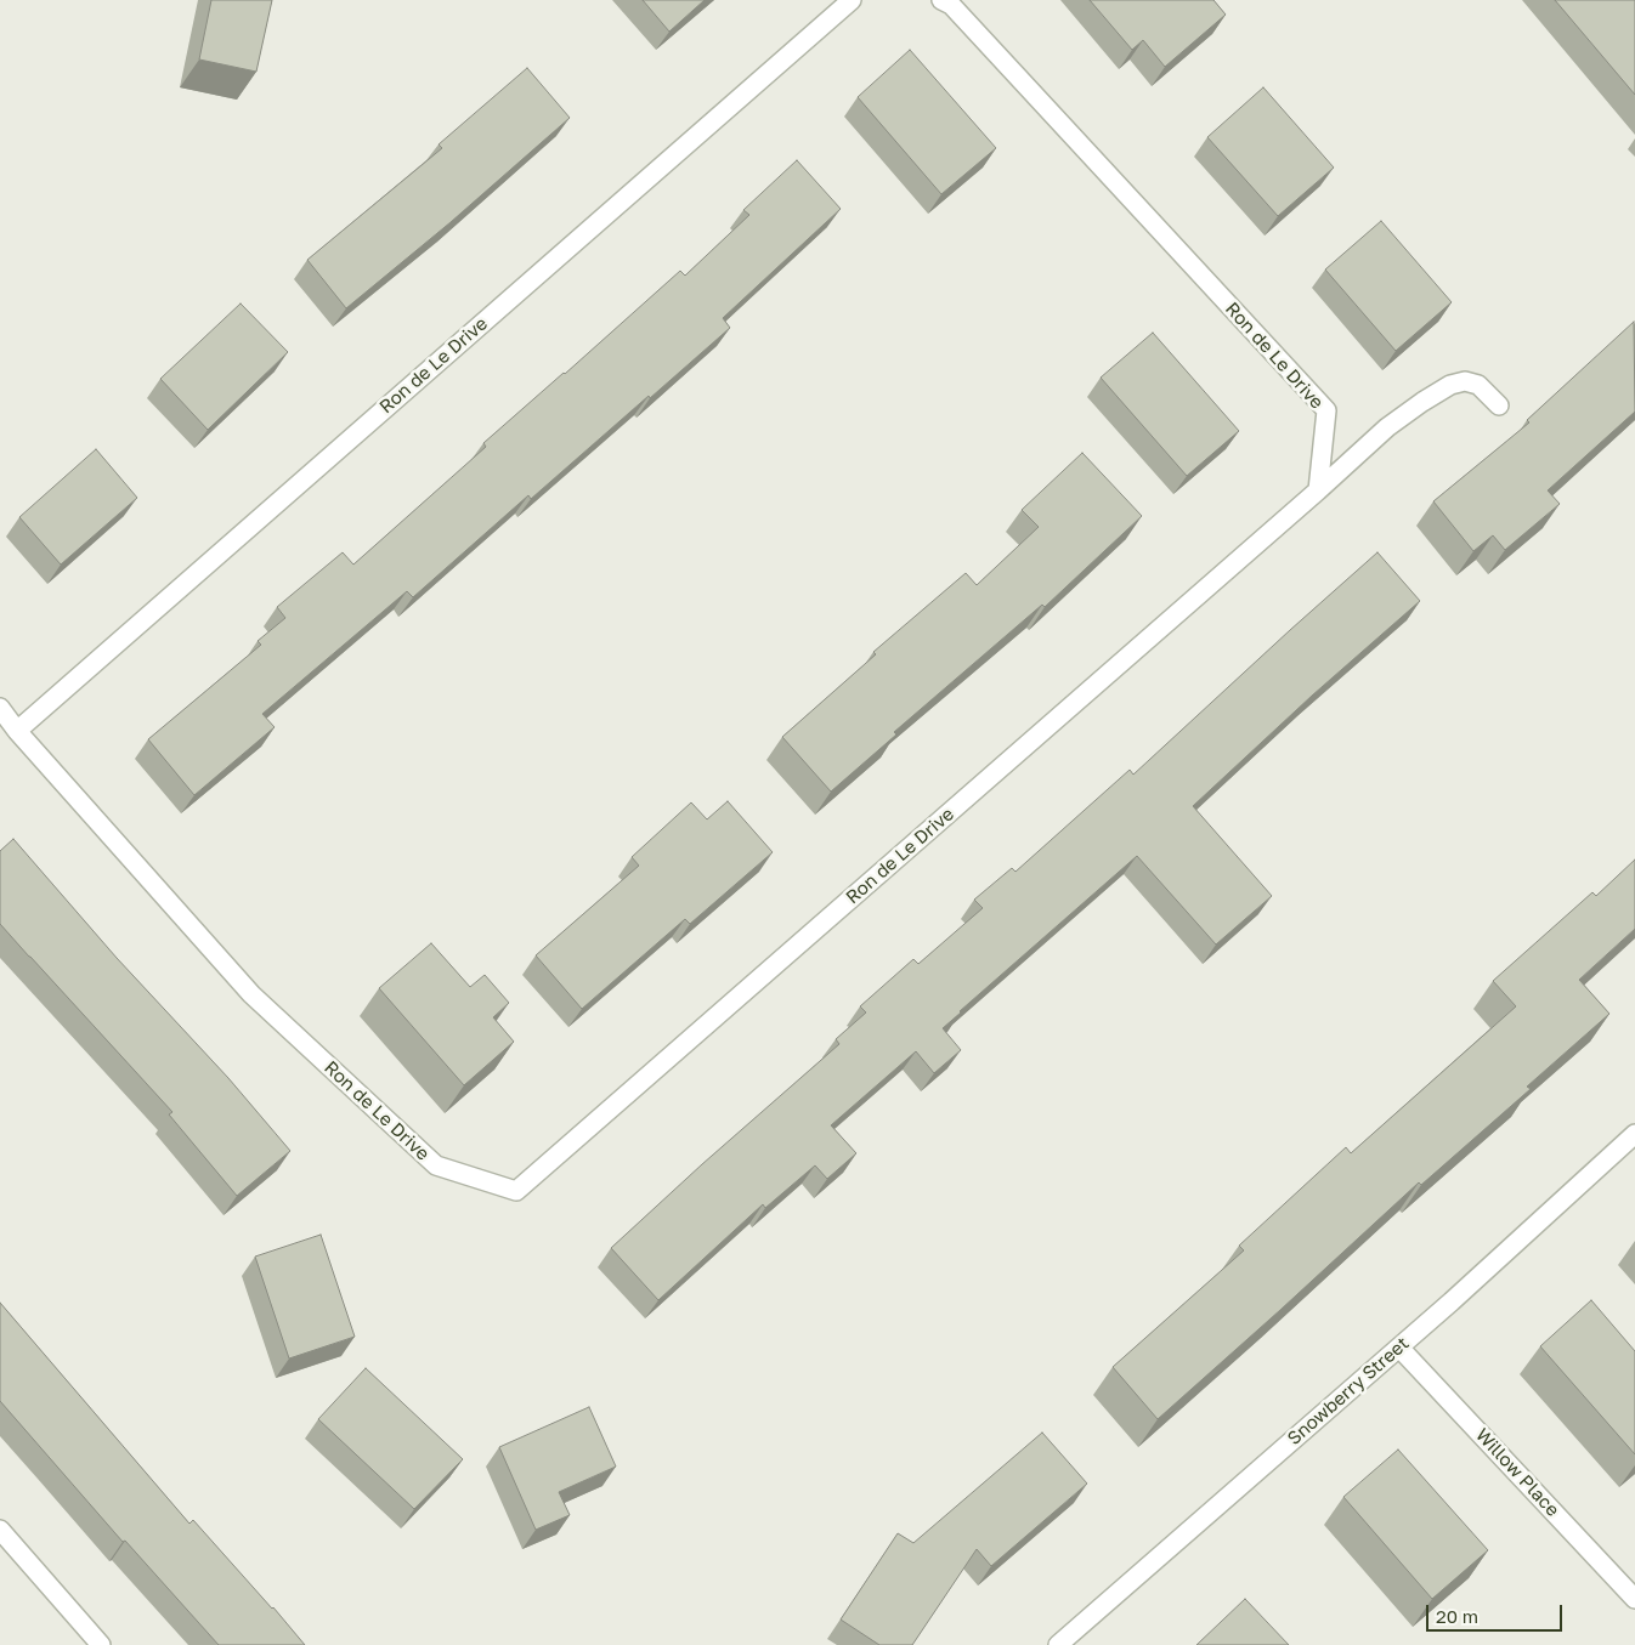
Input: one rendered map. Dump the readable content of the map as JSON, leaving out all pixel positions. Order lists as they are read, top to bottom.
{
  "streets": {
    "street": ["Ron de Le Drive", "Snowberry Street", "Willow Place"]
  },
  "crossings": [
    ["Snowberry Street", "Willow Place"]
  ],
  "scale_bar": "20 m"
}
